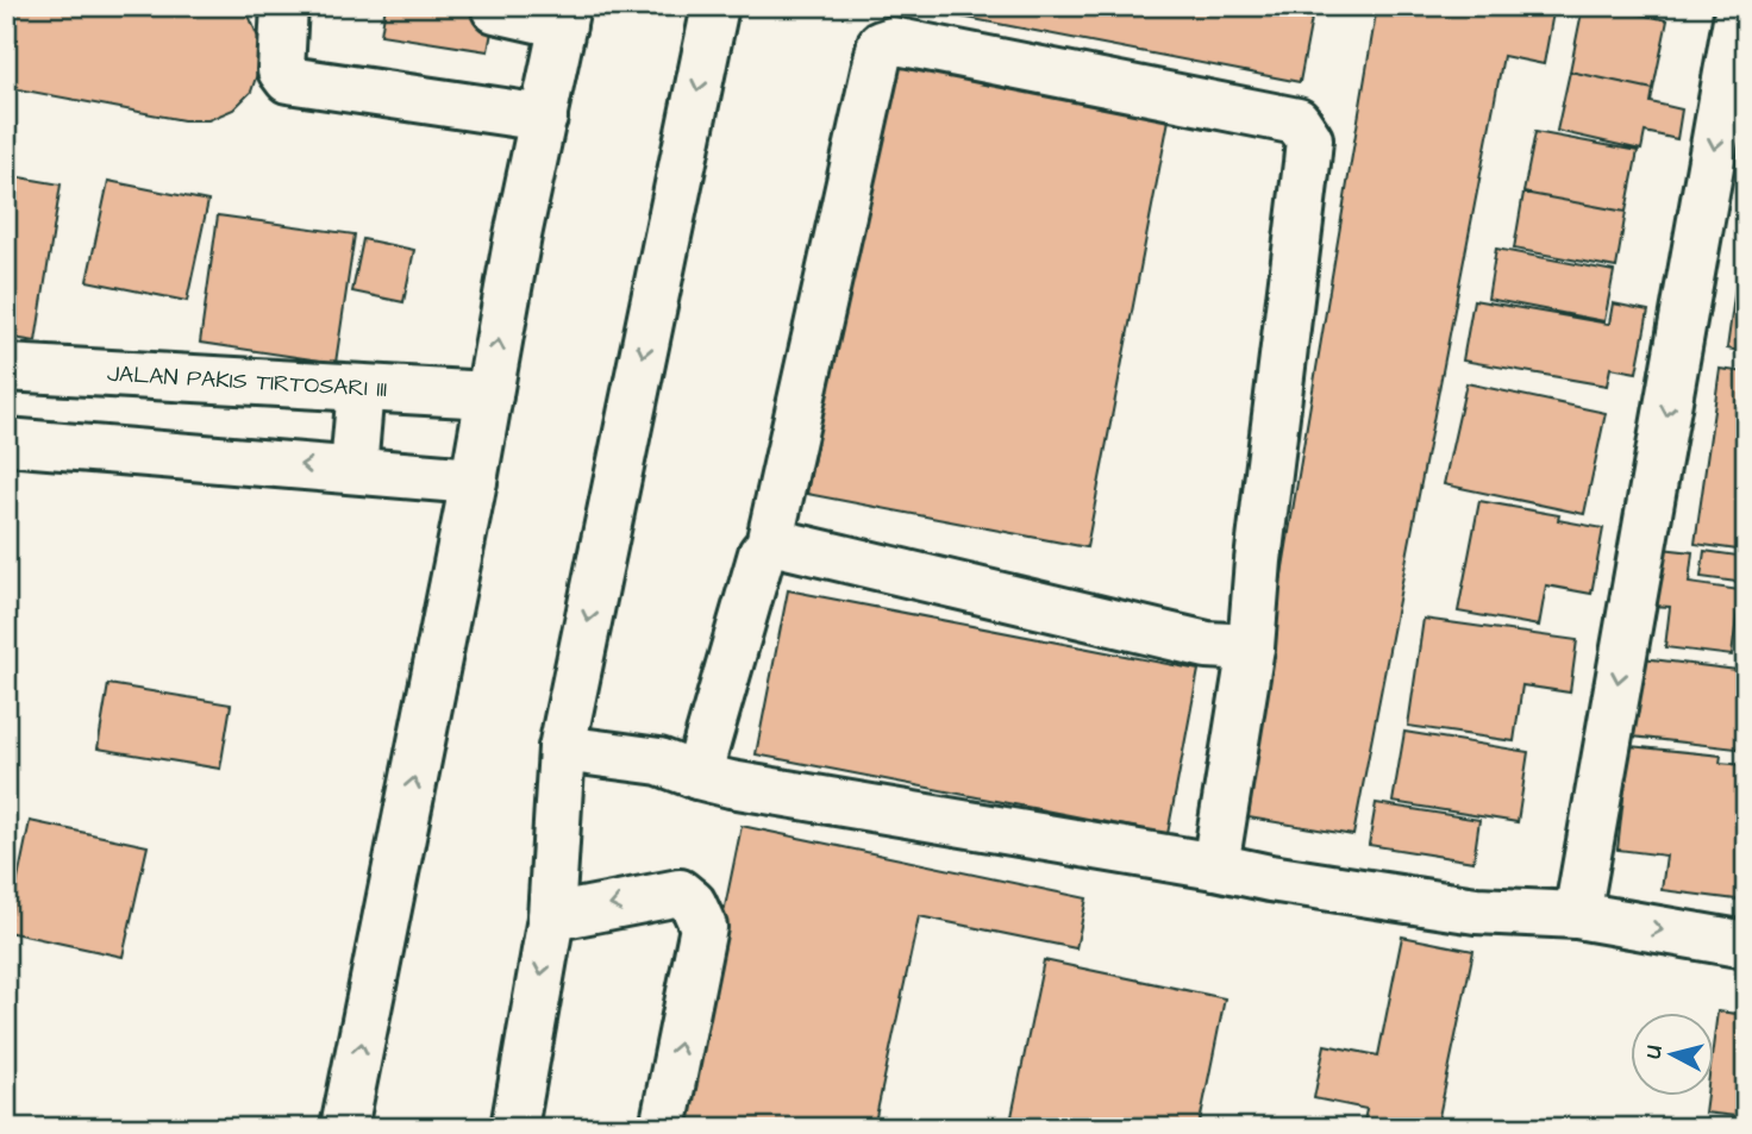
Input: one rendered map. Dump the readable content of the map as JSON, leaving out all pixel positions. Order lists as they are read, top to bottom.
{
  "streets": {
    "main road": ["JALAN PAKIS TIRTOSARI III"]
  },
  "north": "left"
}
